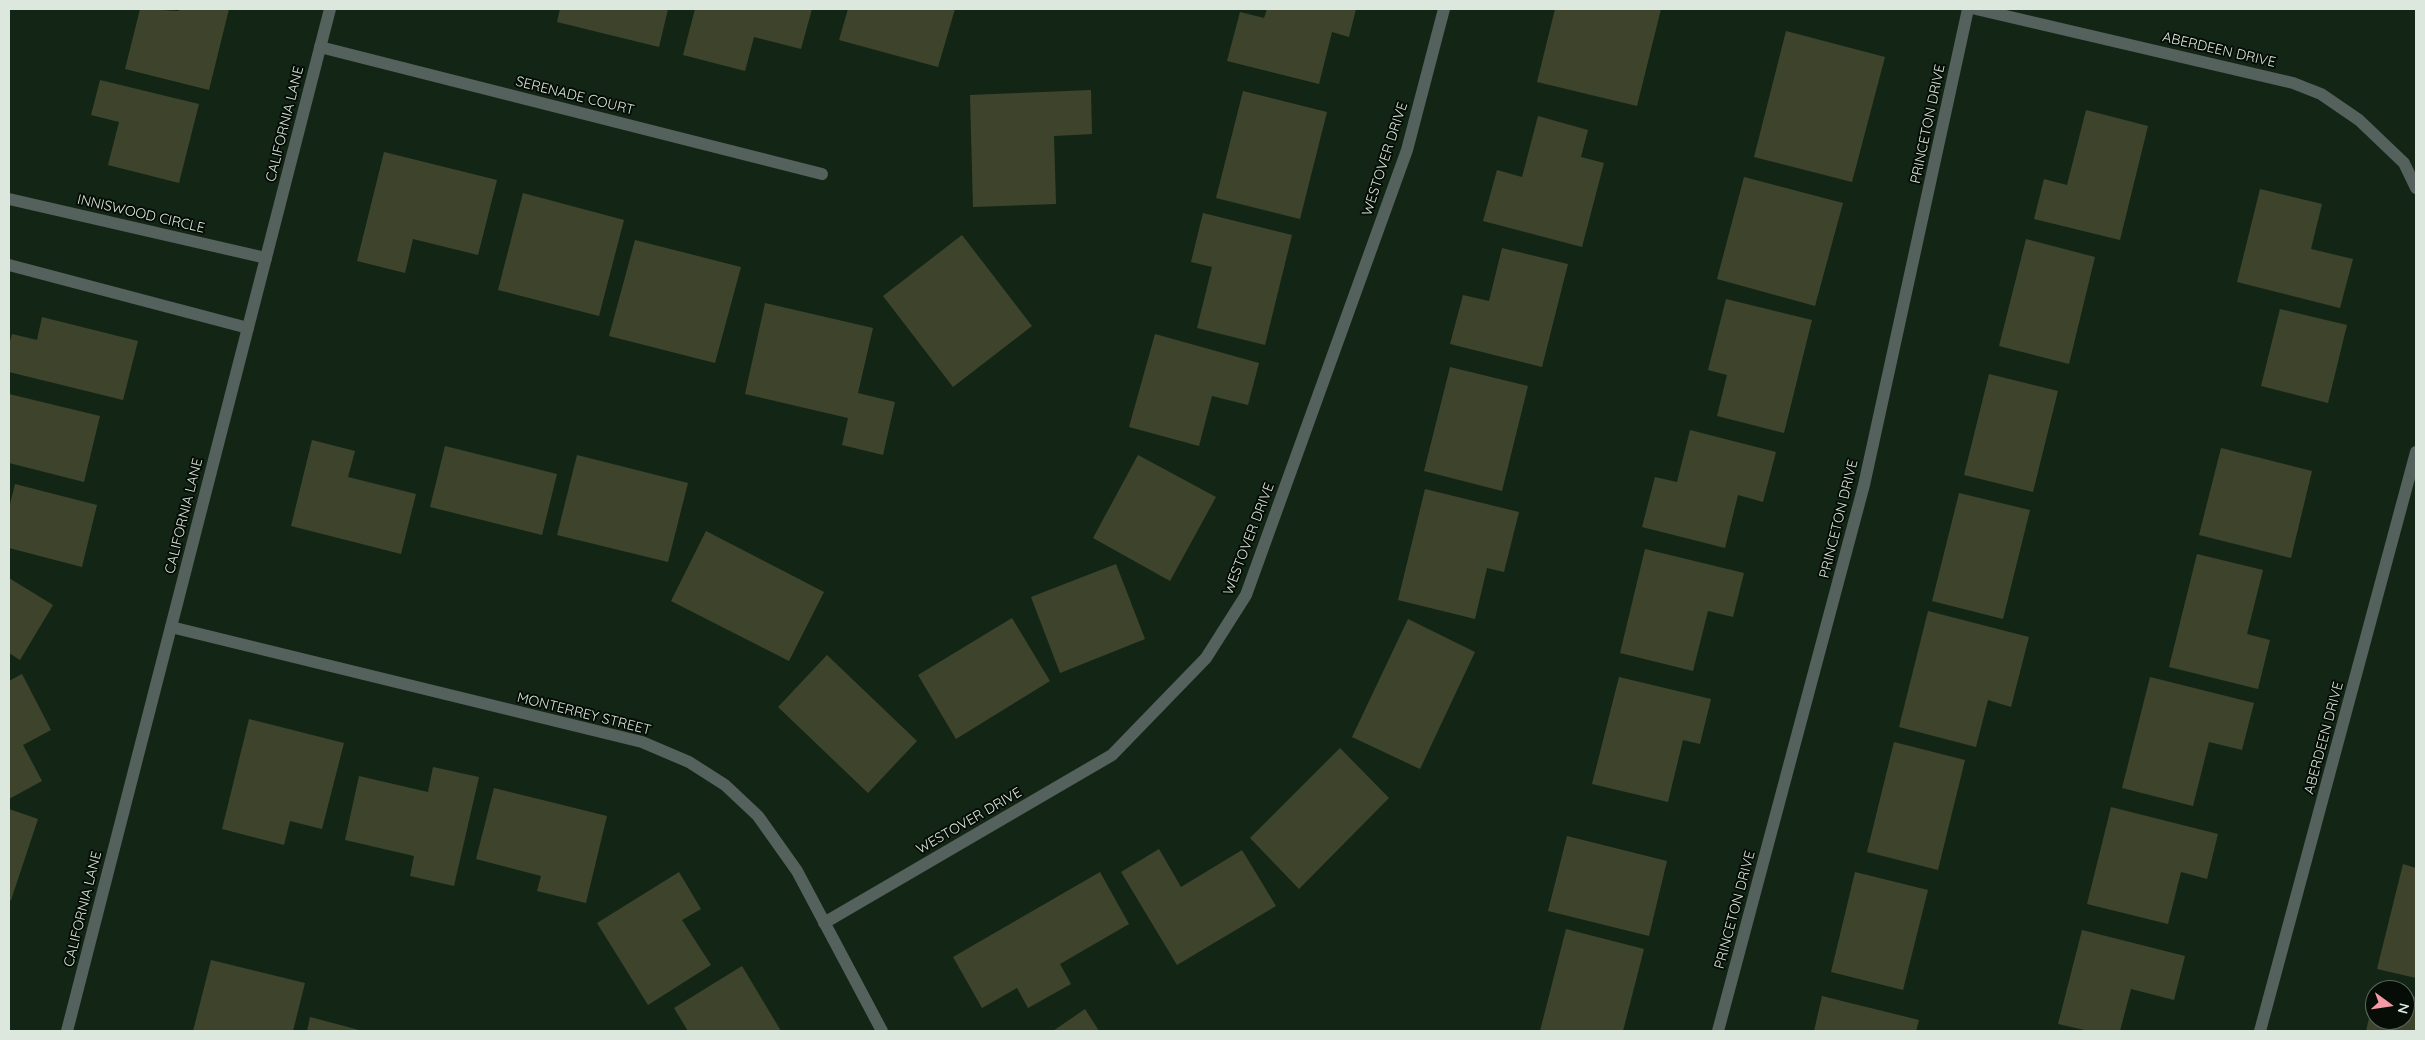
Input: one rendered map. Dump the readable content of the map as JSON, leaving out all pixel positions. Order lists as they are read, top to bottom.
{
  "streets": {
    "street": [
      "ABERDEEN DRIVE",
      "SERENADE COURT",
      "CALIFORNIA LANE",
      "PRINCETON DRIVE",
      "WESTOVER DRIVE",
      "INNISWOOD CIRCLE",
      "MONTERREY STREET"
    ]
  },
  "crossings": [
    ["SERENADE COURT", "CALIFORNIA LANE"],
    ["CALIFORNIA LANE", "INNISWOOD CIRCLE"],
    ["CALIFORNIA LANE", "MONTERREY STREET"],
    ["WESTOVER DRIVE", "MONTERREY STREET"]
  ],
  "north": "right"
}
